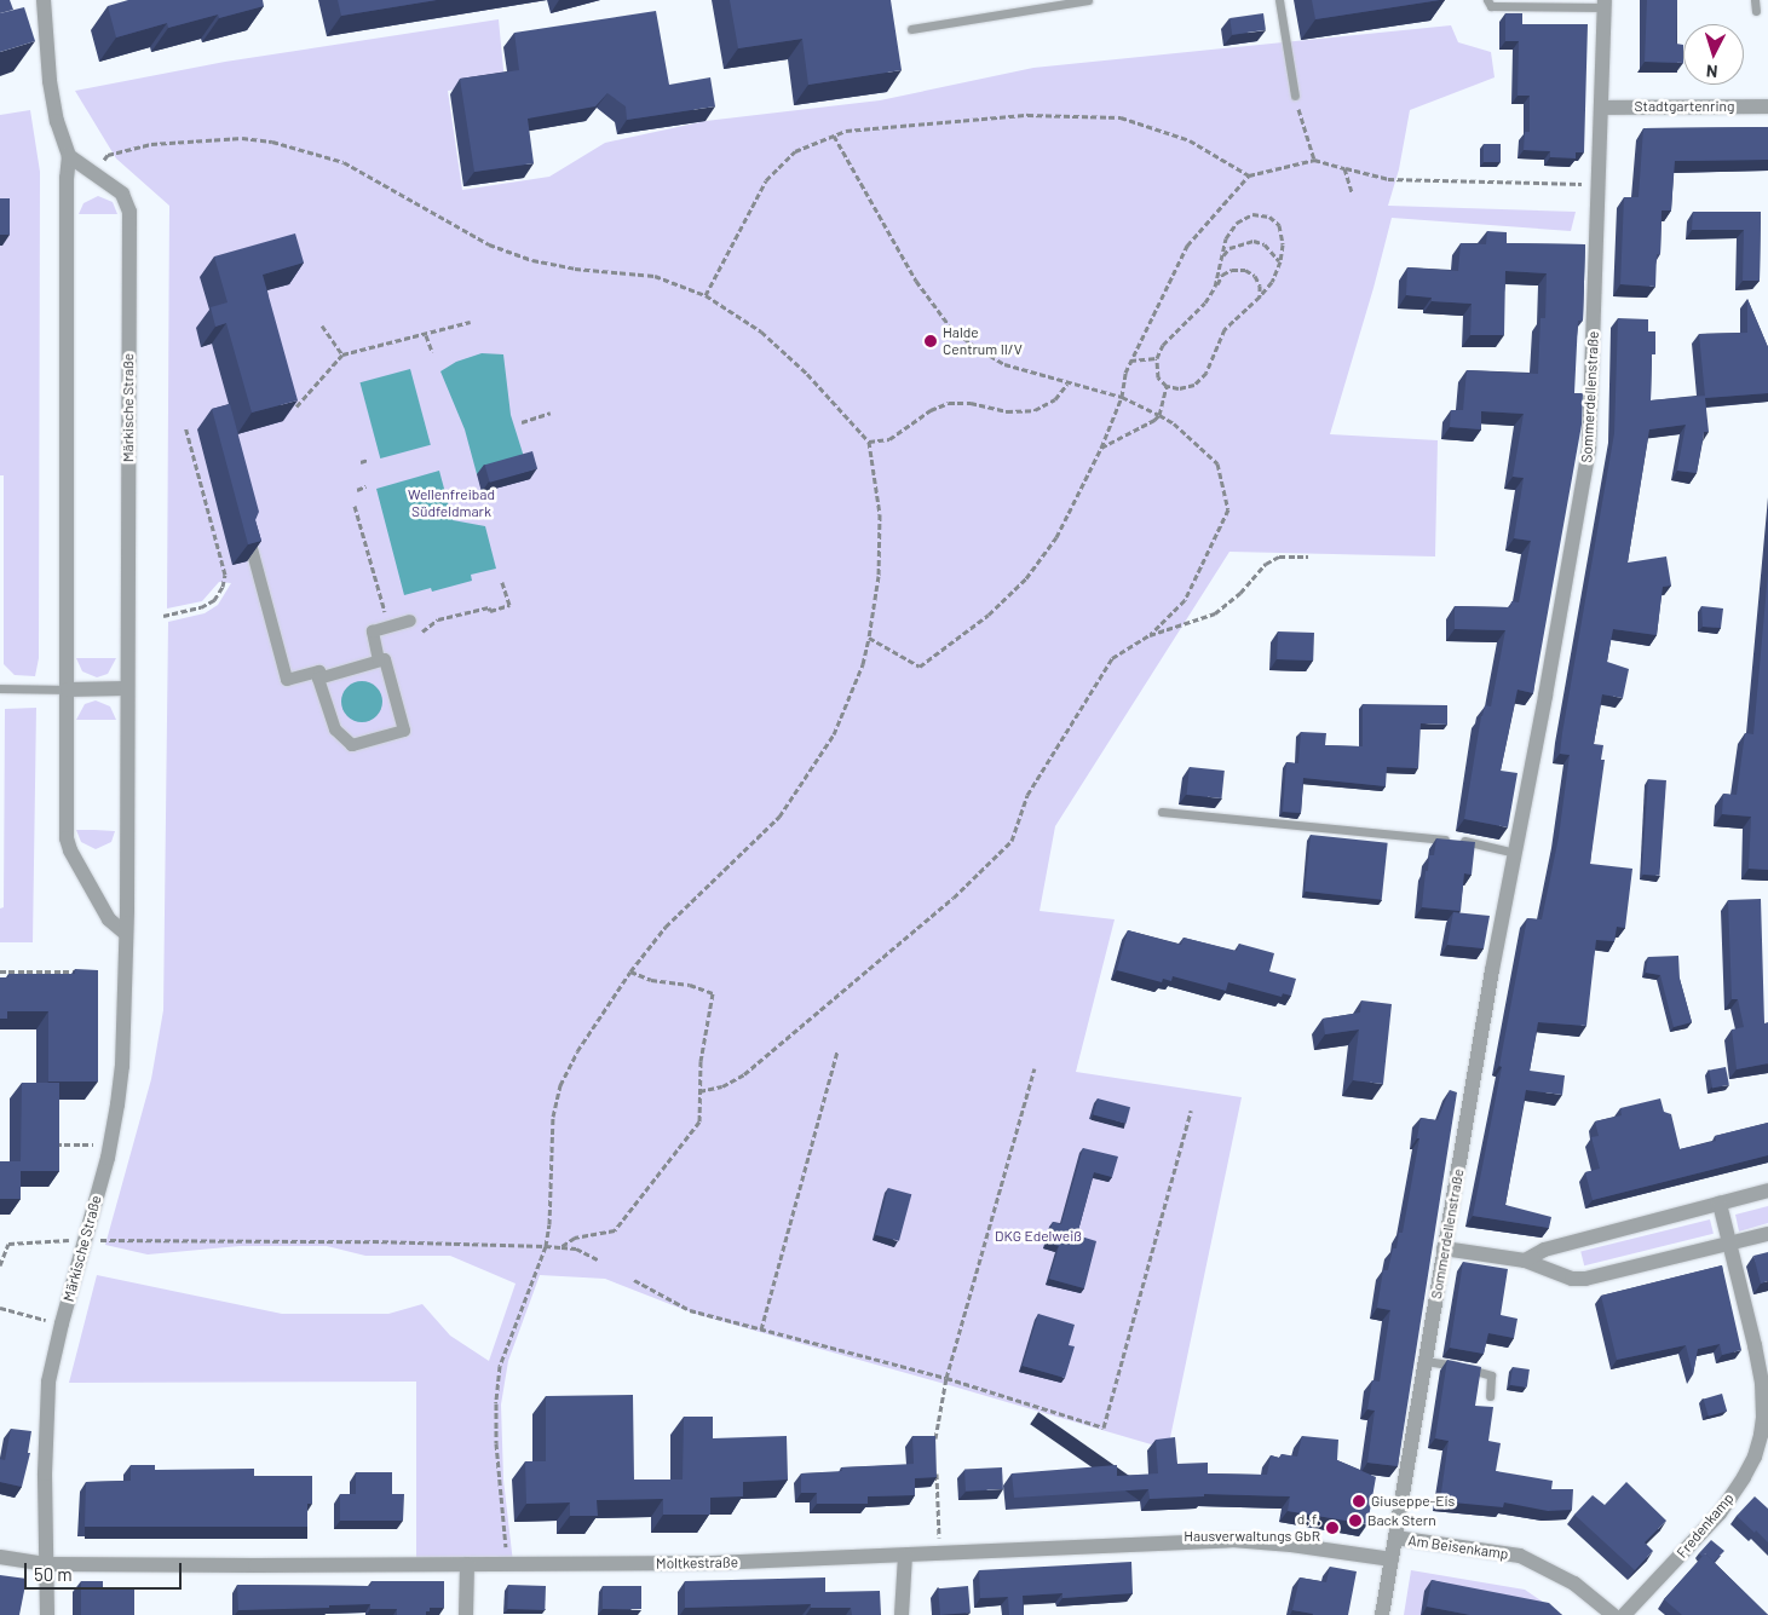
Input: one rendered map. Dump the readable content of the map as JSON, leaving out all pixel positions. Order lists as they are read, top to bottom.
{
  "streets": {
    "street": [
      "Stadtgartenring",
      "Sommerdellenstraße",
      "Märkische Straße",
      "Fredenkamp",
      "Am Beisenkamp",
      "Moltkestraße"
    ]
  },
  "crossings": [
    ["Stadtgartenring", "Sommerdellenstraße"],
    ["Sommerdellenstraße", "Am Beisenkamp"],
    ["Sommerdellenstraße", "Moltkestraße"],
    ["Märkische Straße", "Moltkestraße"]
  ],
  "parks": ["Wellenfreibad Südfeldmark", "DKG Edelweiß"],
  "places": [
    "Halde Centrum II/V",
    "Giuseppe-Eis",
    "Back Stern",
    "d. f. Hausverwaltungs GbR"
  ],
  "scale_bar": "50 m",
  "north": "bottom"
}
